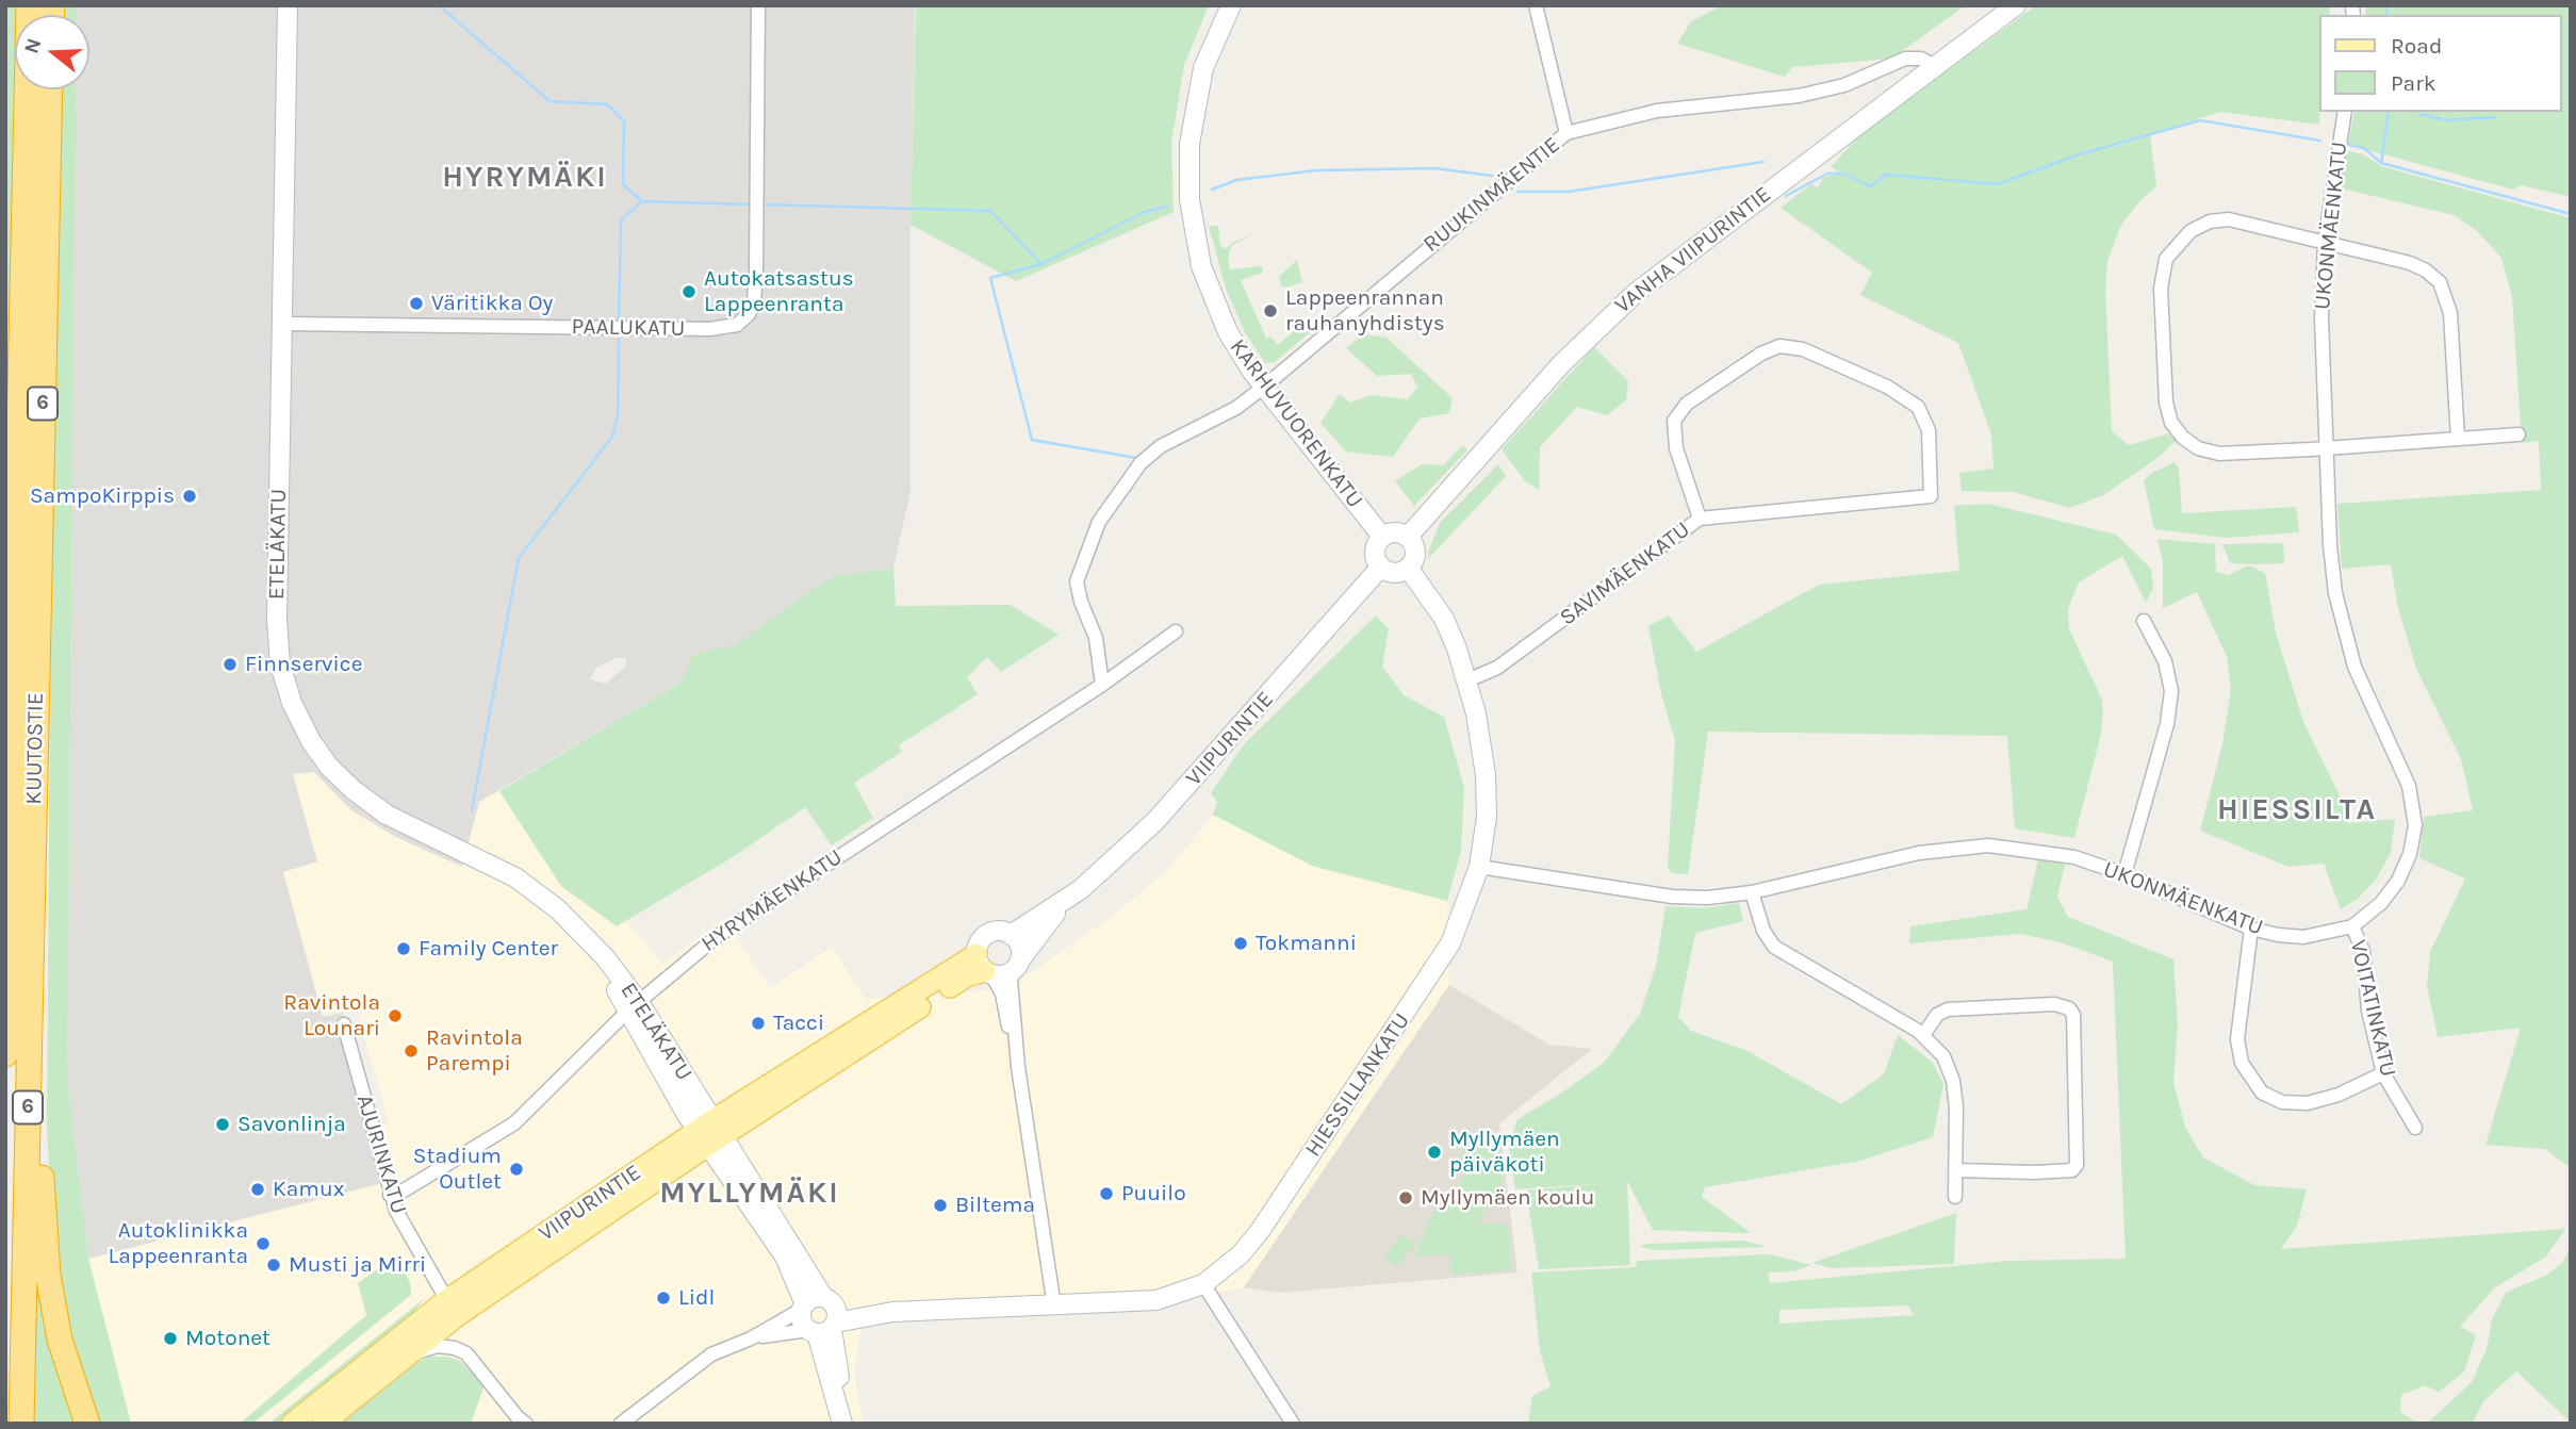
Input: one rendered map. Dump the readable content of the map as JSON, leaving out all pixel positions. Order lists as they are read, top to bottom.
{
  "streets": {
    "highway": ["6", "KUUTOSTIE"],
    "main road": ["VIIPURINTIE"],
    "street": [
      "RUUKINMÄENTIE",
      "UKONMÄENKATU",
      "VANHA VIIPURINTIE",
      "PAALUKATU",
      "KARHUVUORENKATU",
      "ETELÄKATU",
      "SAVIMÄENKATU",
      "HYRYMÄENKATU",
      "VOITATINKATU",
      "HIESSILLANKATU",
      "AJURINKATU"
    ]
  },
  "crossings": [
    ["RUUKINMÄENTIE", "VANHA VIIPURINTIE"],
    ["RUUKINMÄENTIE", "KARHUVUORENKATU"],
    ["RUUKINMÄENTIE", "HYRYMÄENKATU"],
    ["UKONMÄENKATU", "VOITATINKATU"],
    ["UKONMÄENKATU", "HIESSILLANKATU"],
    ["VANHA VIIPURINTIE", "KARHUVUORENKATU"],
    ["VANHA VIIPURINTIE", "VIIPURINTIE"],
    ["VANHA VIIPURINTIE", "HIESSILLANKATU"],
    ["PAALUKATU", "ETELÄKATU"],
    ["KARHUVUORENKATU", "VIIPURINTIE"],
    ["KARHUVUORENKATU", "HIESSILLANKATU"],
    ["ETELÄKATU", "VIIPURINTIE"],
    ["ETELÄKATU", "HYRYMÄENKATU"],
    ["ETELÄKATU", "HIESSILLANKATU"],
    ["SAVIMÄENKATU", "HIESSILLANKATU"],
    ["VIIPURINTIE", "HIESSILLANKATU"],
    ["VIIPURINTIE", "AJURINKATU"],
    ["HYRYMÄENKATU", "AJURINKATU"]
  ],
  "districts": ["HYRYMÄKI", "HIESSILTA", "MYLLYMÄKI"],
  "places": [
    "Autokatsastus Lappeenranta",
    "Väritikka Oy",
    "Lappeenrannan rauhanyhdistys",
    "SampoKirppis",
    "Finnservice",
    "Tokmanni",
    "Family Center",
    "Ravintola Lounari",
    "Tacci",
    "Ravintola Parempi",
    "Savonlinja",
    "Myllymäen päiväkoti",
    "Stadium Outlet",
    "Kamux",
    "Puuilo",
    "Myllymäen koulu",
    "Biltema",
    "Autoklinikka Lappeenranta",
    "Musti ja Mirri",
    "Lidl",
    "Motonet"
  ],
  "legend": ["Road", "Park"],
  "north": "left"
}
